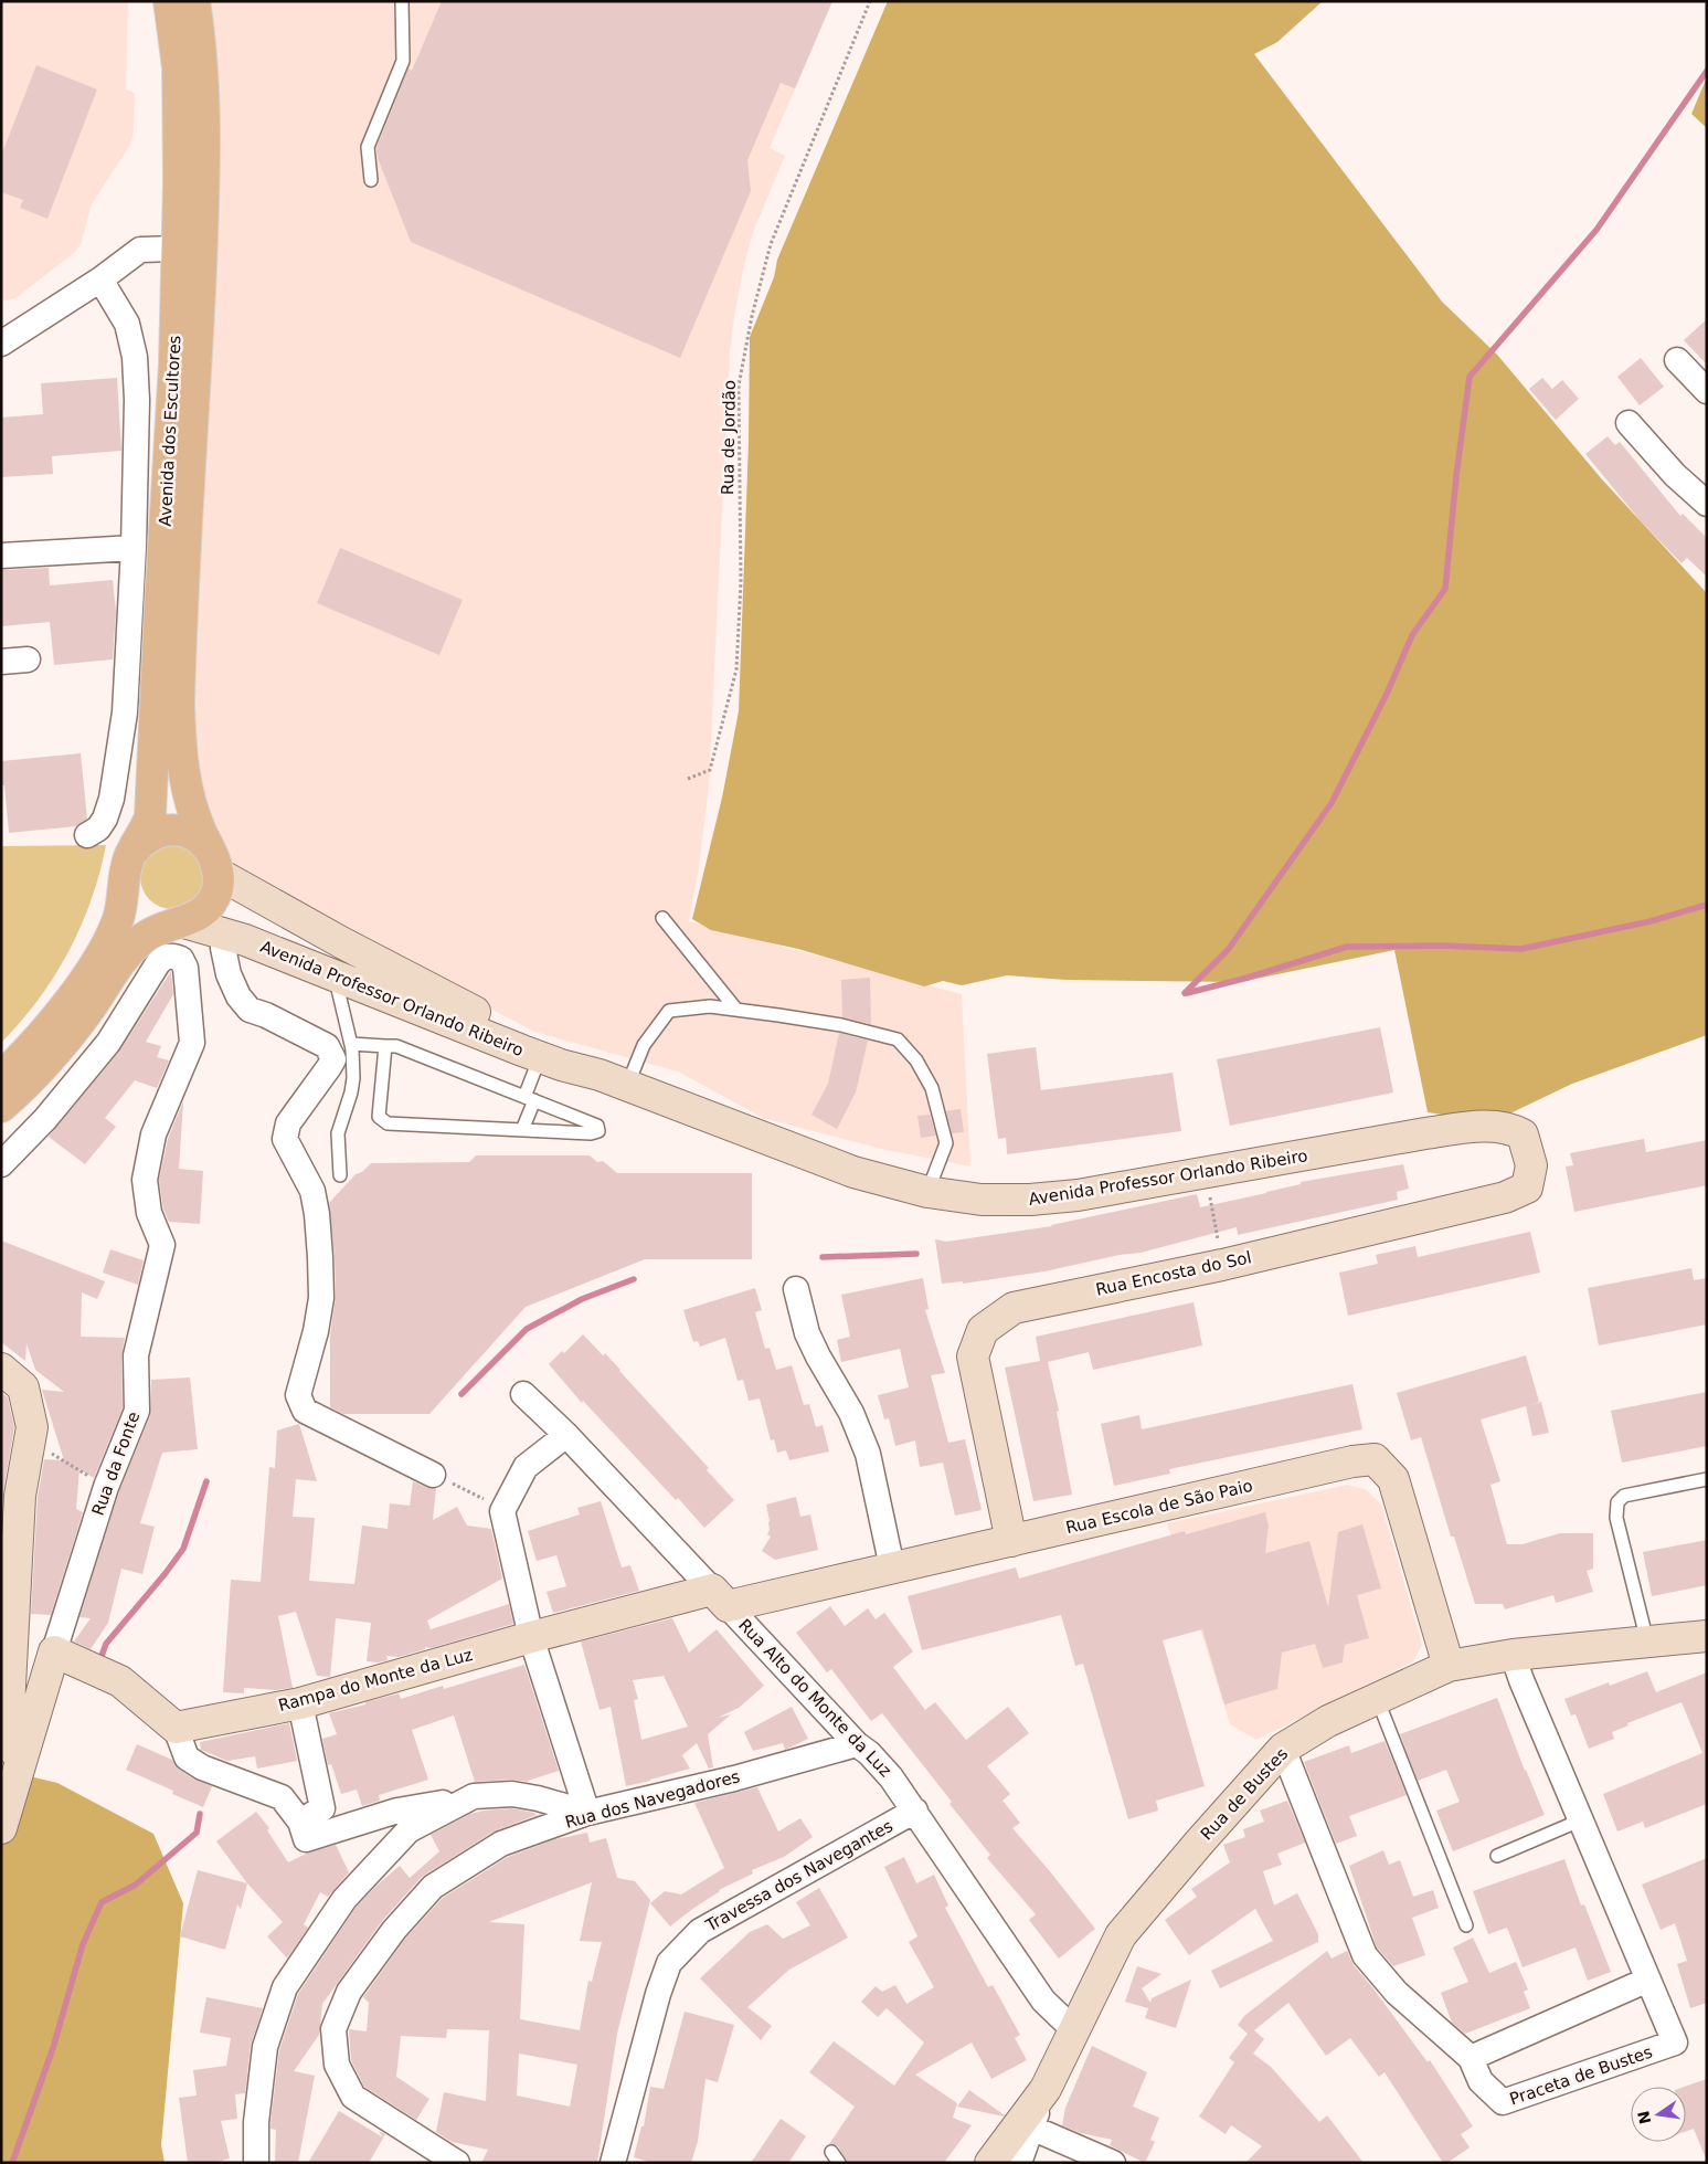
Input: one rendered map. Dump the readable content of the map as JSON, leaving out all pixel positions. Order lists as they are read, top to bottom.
{
  "streets": {
    "main road": [
      "Avenida dos Escultores",
      "Avenida Professor Orlando Ribeiro",
      "Rua Encosta do Sol",
      "Rua da Fonte",
      "Rua Escola de São Paio",
      "Rampa do Monte da Luz",
      "Rua de Bustes"
    ],
    "street": [
      "Rua Alto do Monte da Luz",
      "Rua dos Navegadores",
      "Travessa dos Navegantes",
      "Praceta de Bustes"
    ],
    "path": ["Rua de Jordão"]
  },
  "crossings": [
    ["Avenida dos Escultores", "Avenida Professor Orlando Ribeiro"],
    ["Avenida Professor Orlando Ribeiro", "Rua Encosta do Sol"],
    ["Rua Encosta do Sol", "Rua Escola de São Paio"],
    ["Rua Escola de São Paio", "Rampa do Monte da Luz"],
    ["Rua Escola de São Paio", "Rua Alto do Monte da Luz"],
    ["Rua Escola de São Paio", "Rua de Bustes"],
    ["Rampa do Monte da Luz", "Rua Alto do Monte da Luz"],
    ["Rua Alto do Monte da Luz", "Rua de Bustes"],
    ["Rua Alto do Monte da Luz", "Rua dos Navegadores"],
    ["Rua Alto do Monte da Luz", "Travessa dos Navegantes"],
    ["Rua de Bustes", "Praceta de Bustes"]
  ],
  "north": "left"
}
